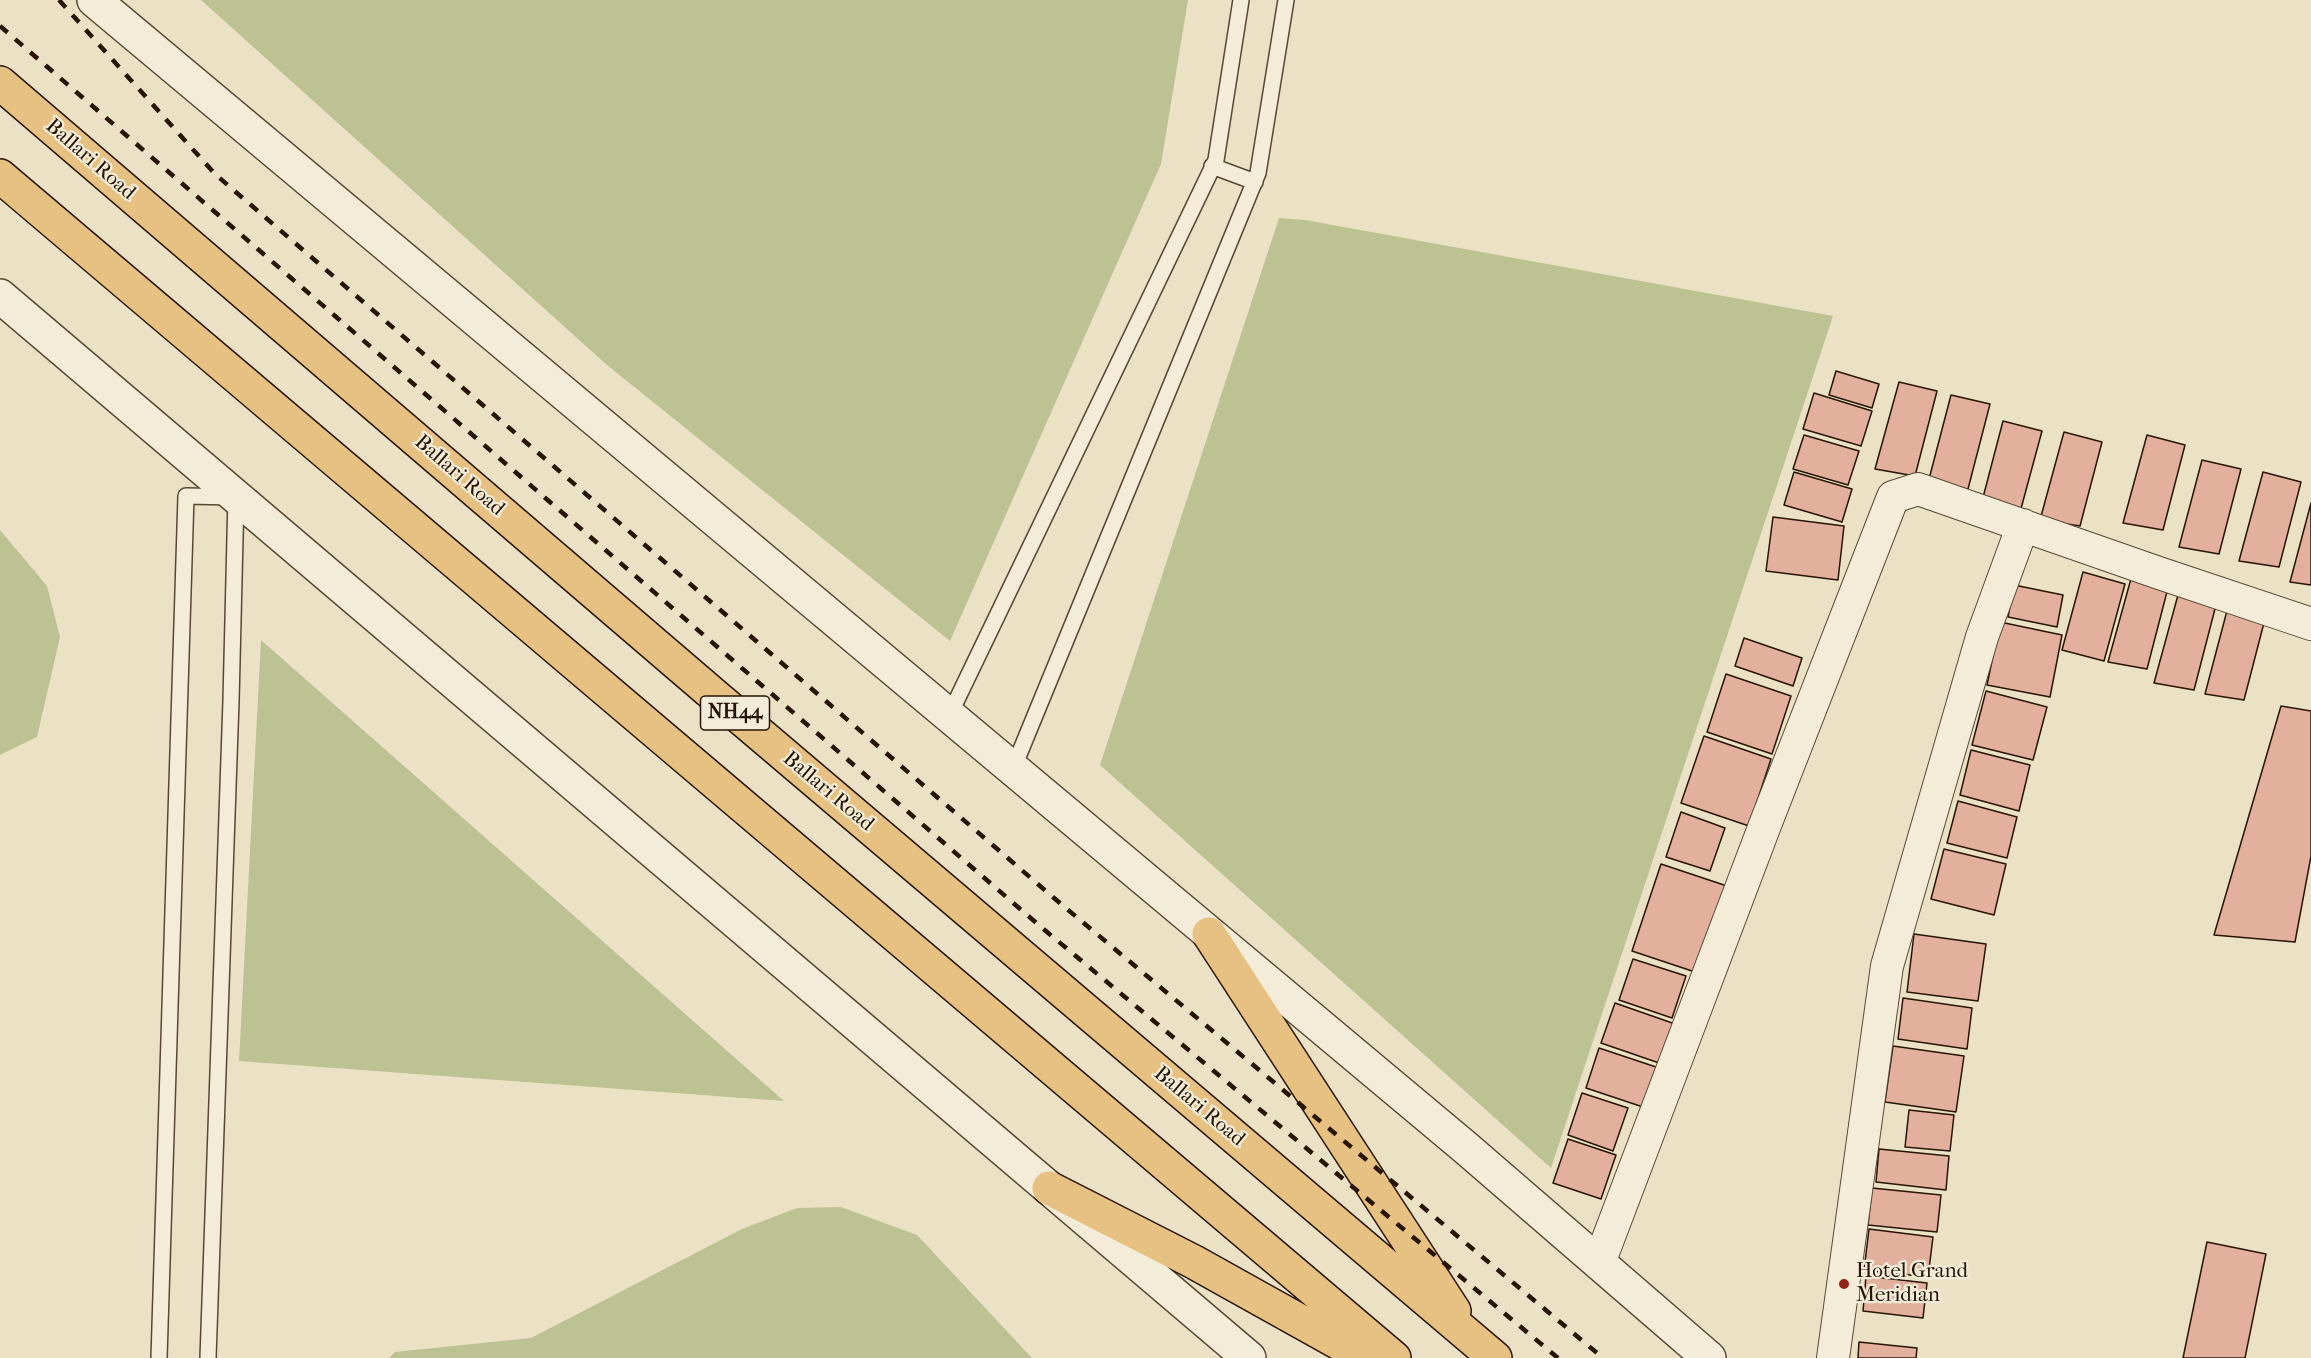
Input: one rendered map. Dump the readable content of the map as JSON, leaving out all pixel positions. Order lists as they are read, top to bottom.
{
  "streets": {
    "highway": ["Ballari Road", "NH44"]
  },
  "places": ["Hotel Grand Meridian"]
}
